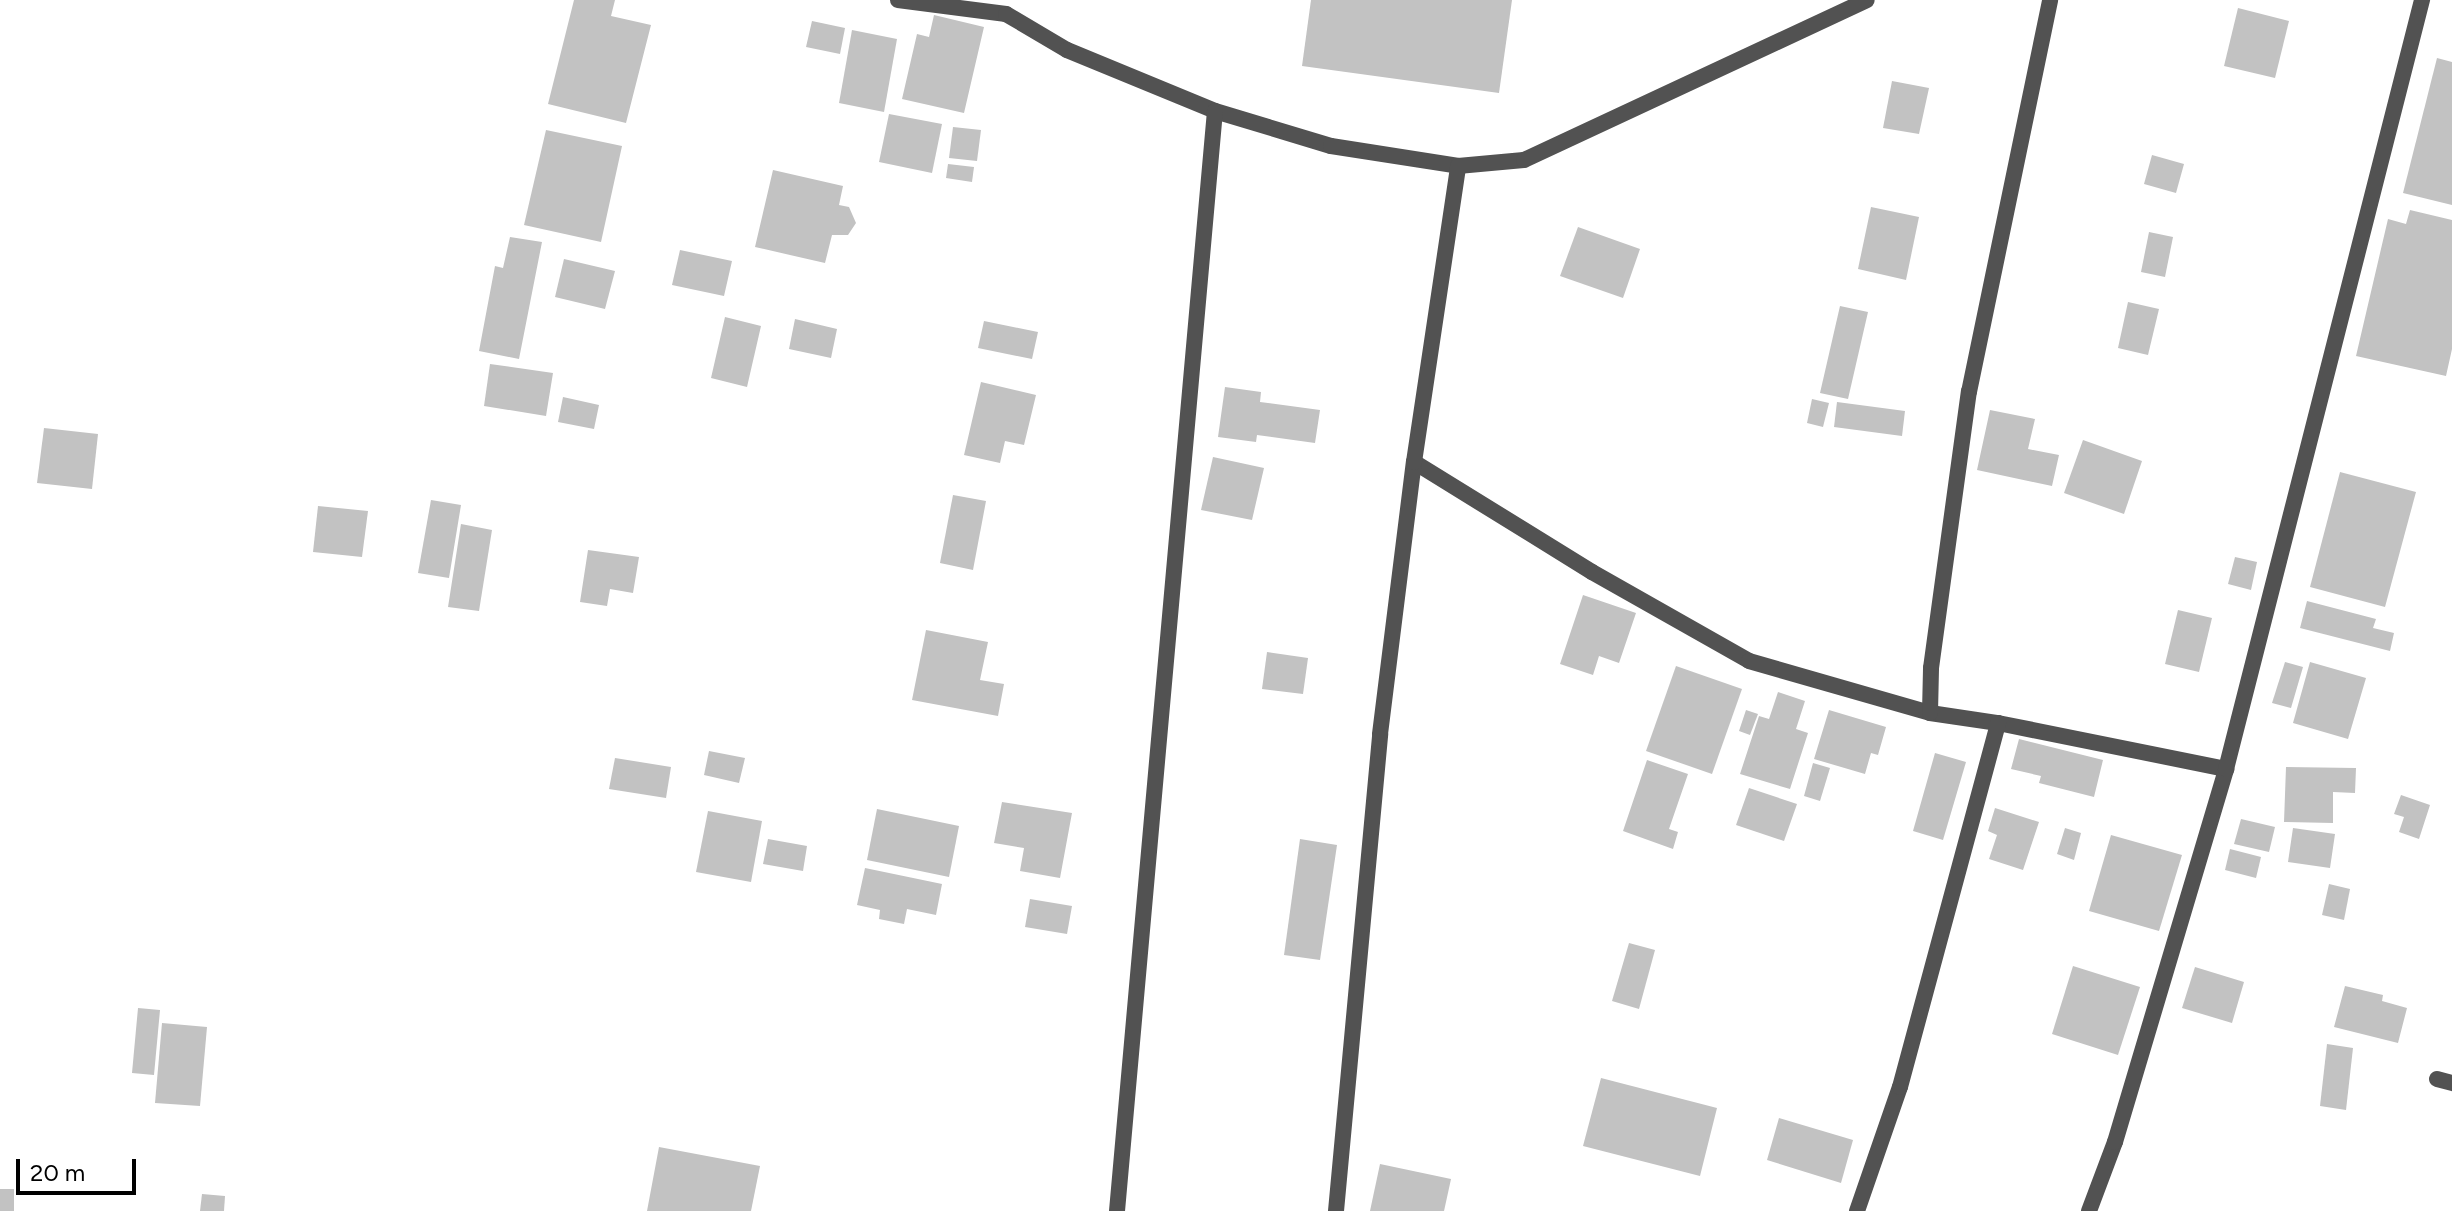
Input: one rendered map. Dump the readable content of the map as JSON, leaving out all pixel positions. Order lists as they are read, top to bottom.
{
  "scale_bar": "20 m"
}
